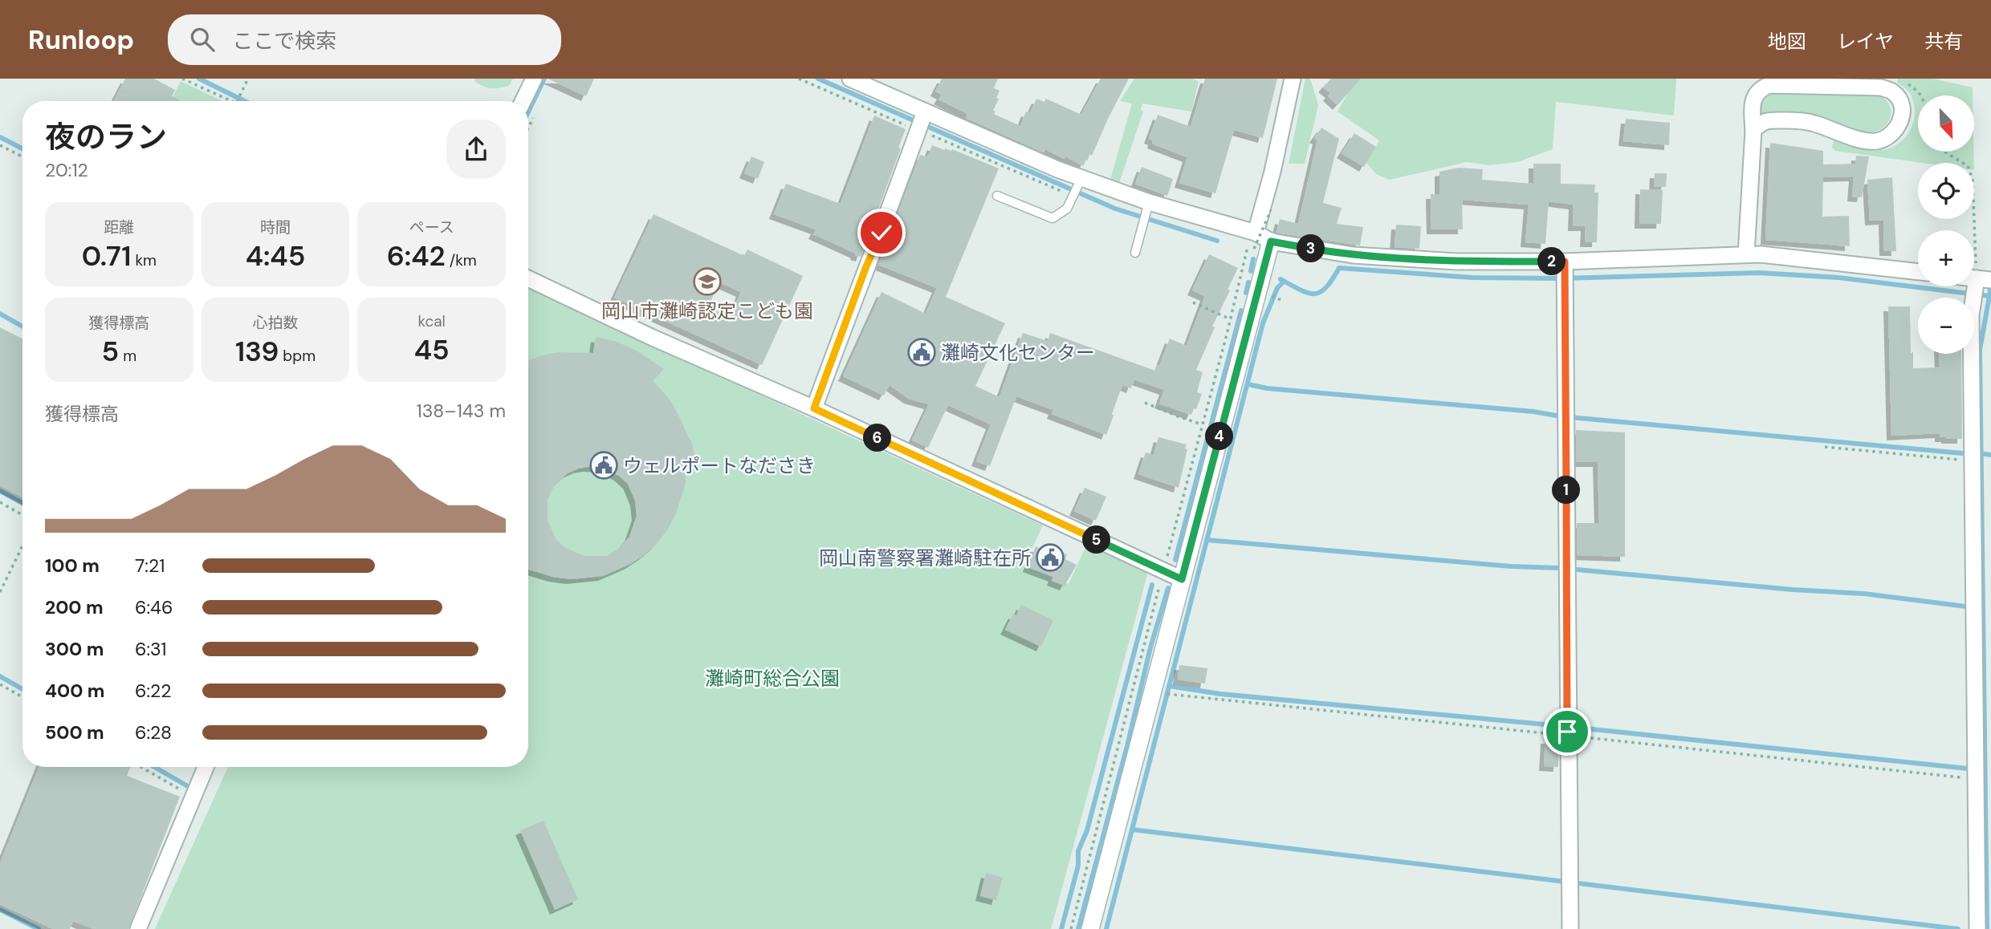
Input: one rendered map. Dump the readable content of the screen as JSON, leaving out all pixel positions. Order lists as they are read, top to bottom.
{
  "parks": ["灘崎町総合公園"],
  "places": {
    "school or university": ["岡山市灘崎認定こども園"],
    "public building": ["灘崎文化センター", "ウェルポートなださき", "岡山南警察署灘崎駐在所"]
  },
  "north": "bottom right",
  "page": {
    "header": "Runloop",
    "search": "ここで検索",
    "nav": ["地図", "レイヤ", "共有"],
    "map_buttons": ["+", "−"],
    "heading": ["夜のラン", "20:12"],
    "stats": [
      ["距離", "0.71 km"],
      ["時間", "4:45"],
      ["ペース", "6:42 /km"],
      ["獲得標高", "5 m"],
      ["心拍数", "139 bpm"],
      ["kcal", "45"]
    ],
    "pins": [
      "3",
      "2",
      "4",
      "6",
      "1",
      "5"
    ],
    "chart": ["獲得標高", "138–143 m"],
    "list": [
      {
        "name": "100 m",
        "note": "7:21"
      },
      {
        "name": "200 m",
        "note": "6:46"
      },
      {
        "name": "300 m",
        "note": "6:31"
      },
      {
        "name": "400 m",
        "note": "6:22"
      },
      {
        "name": "500 m",
        "note": "6:28"
      }
    ]
  }
}
